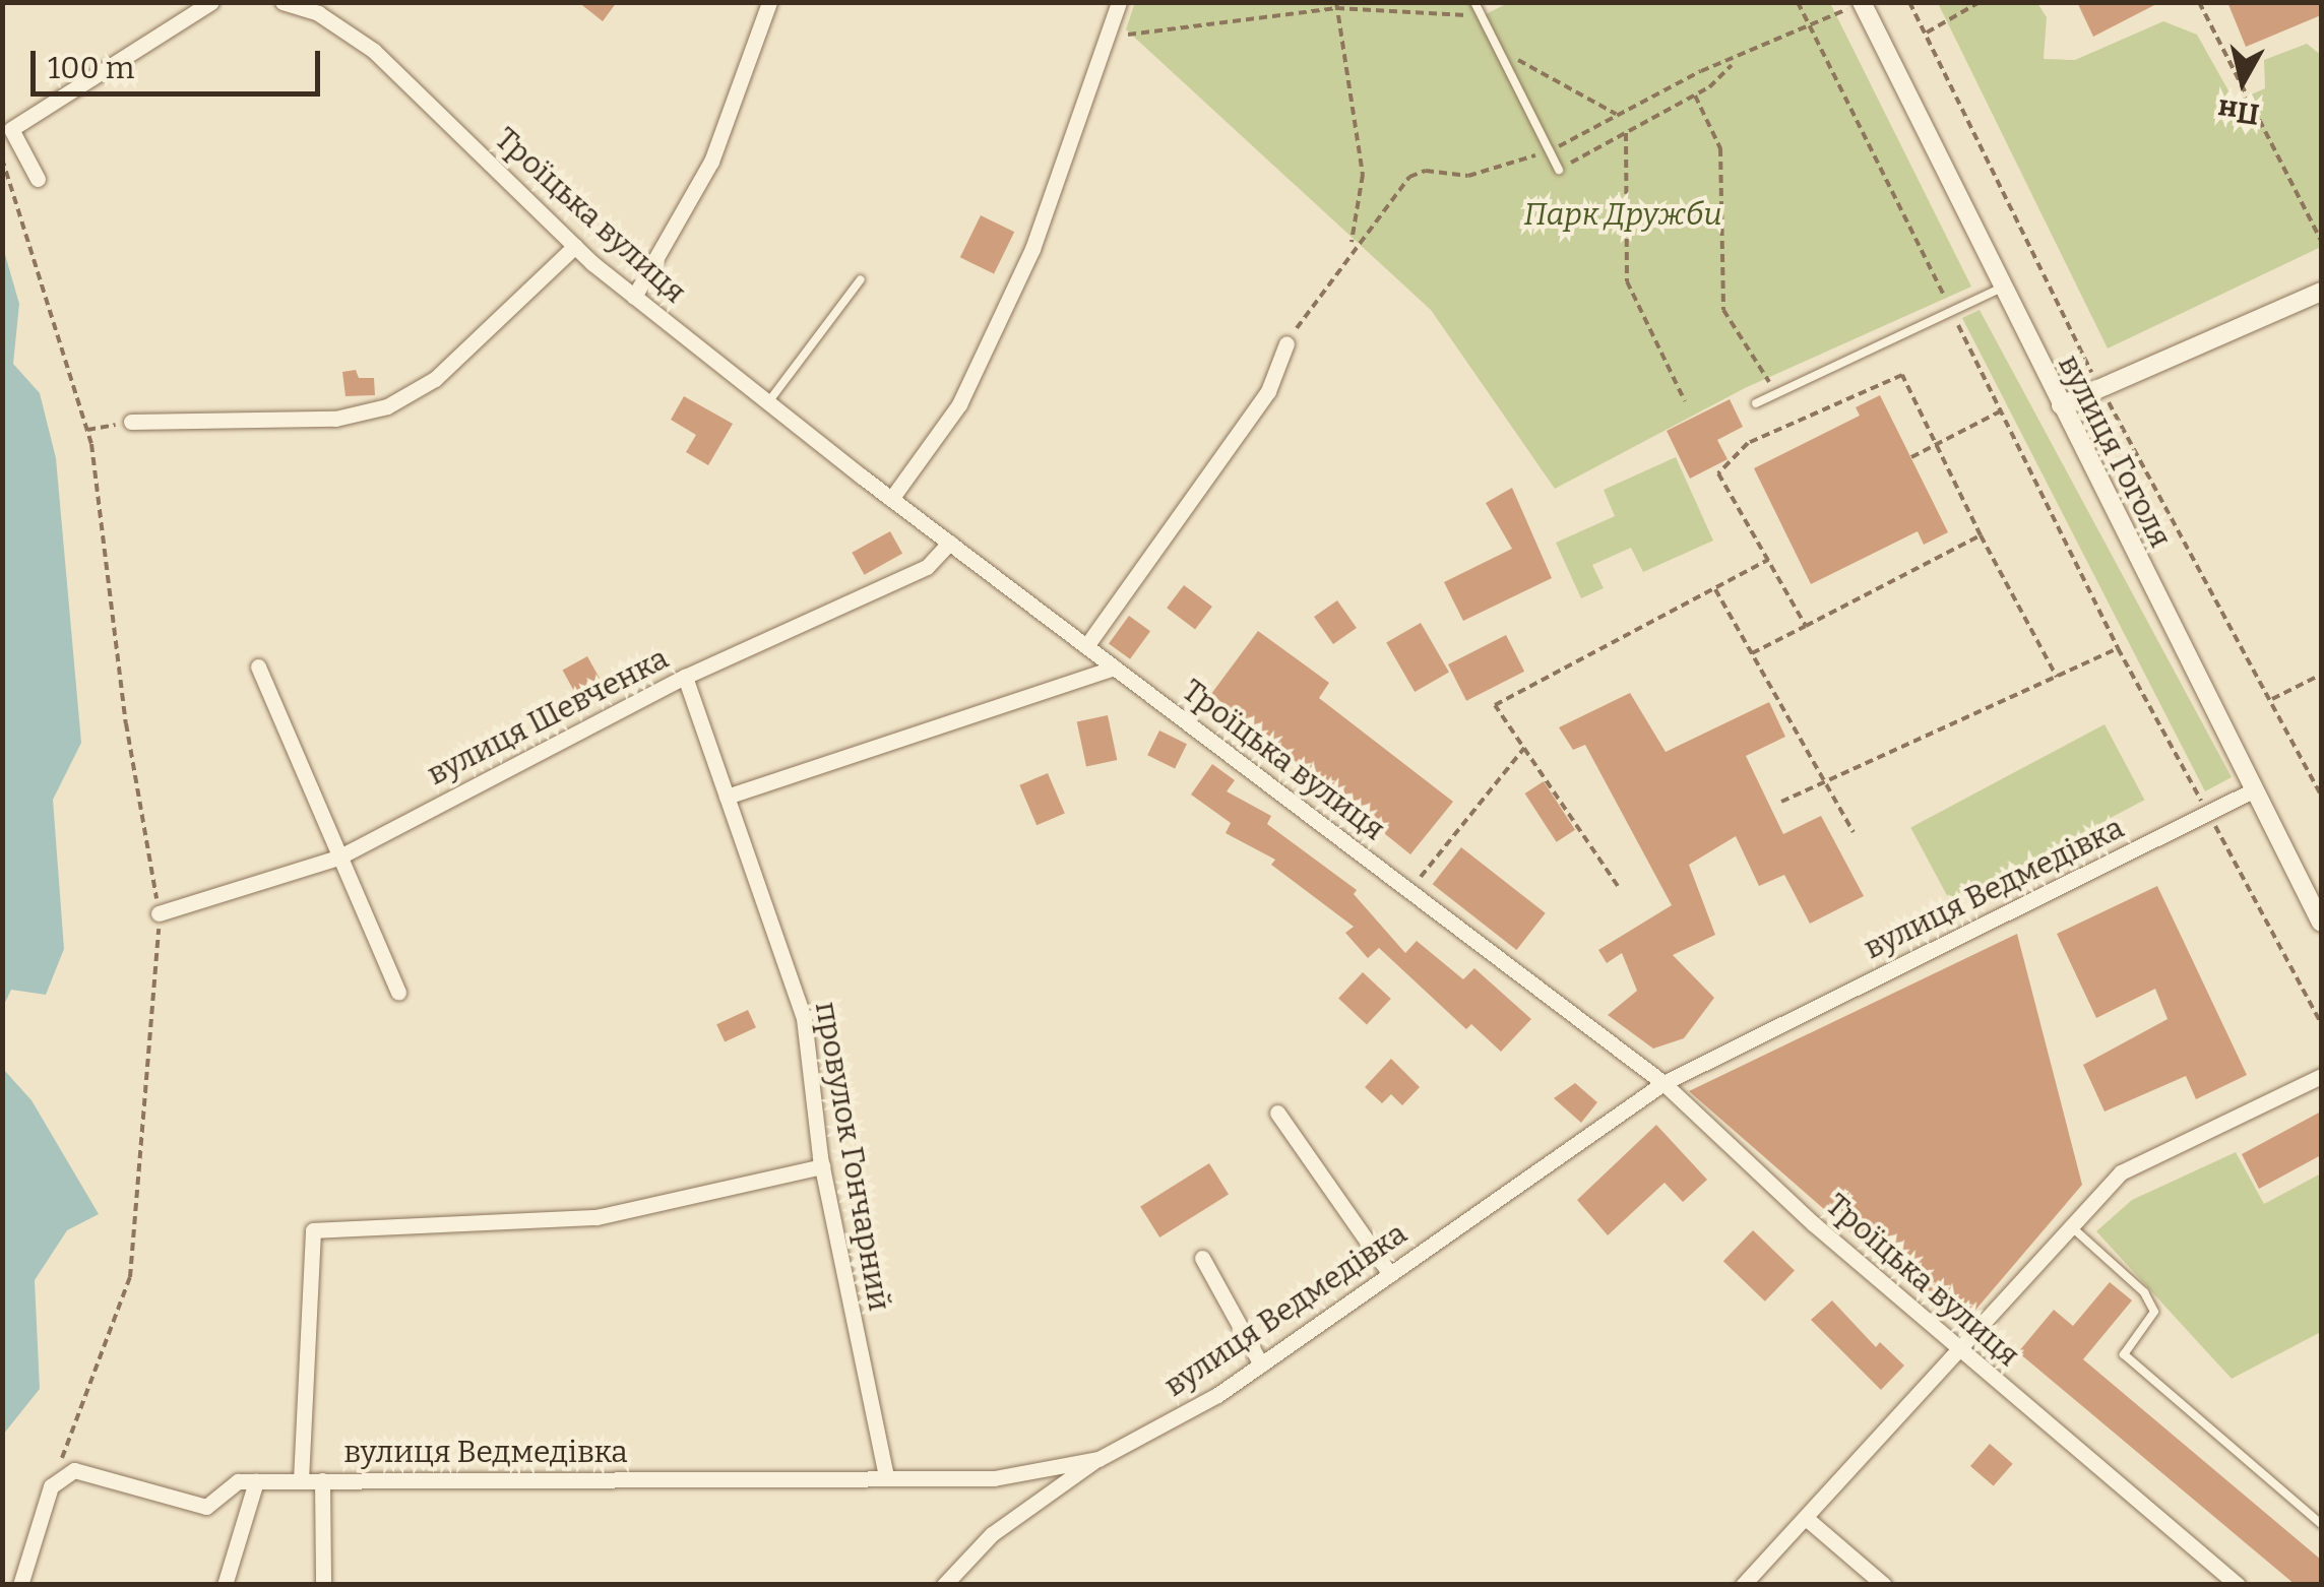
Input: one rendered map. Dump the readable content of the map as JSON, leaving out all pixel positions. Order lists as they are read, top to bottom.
{
  "streets": {
    "street": [
      "Троїцька вулиця",
      "вулиця Гоголя",
      "вулиця Шевченка",
      "вулиця Ведмедівка",
      "провулок Гончарний"
    ]
  },
  "crossings": [
    ["Троїцька вулиця", "вулиця Шевченка"],
    ["Троїцька вулиця", "вулиця Ведмедівка"],
    ["вулиця Гоголя", "вулиця Ведмедівка"],
    ["вулиця Шевченка", "провулок Гончарний"],
    ["вулиця Ведмедівка", "провулок Гончарний"]
  ],
  "parks": ["Парк Дружби"],
  "scale_bar": "100 m",
  "north": "bottom"
}
